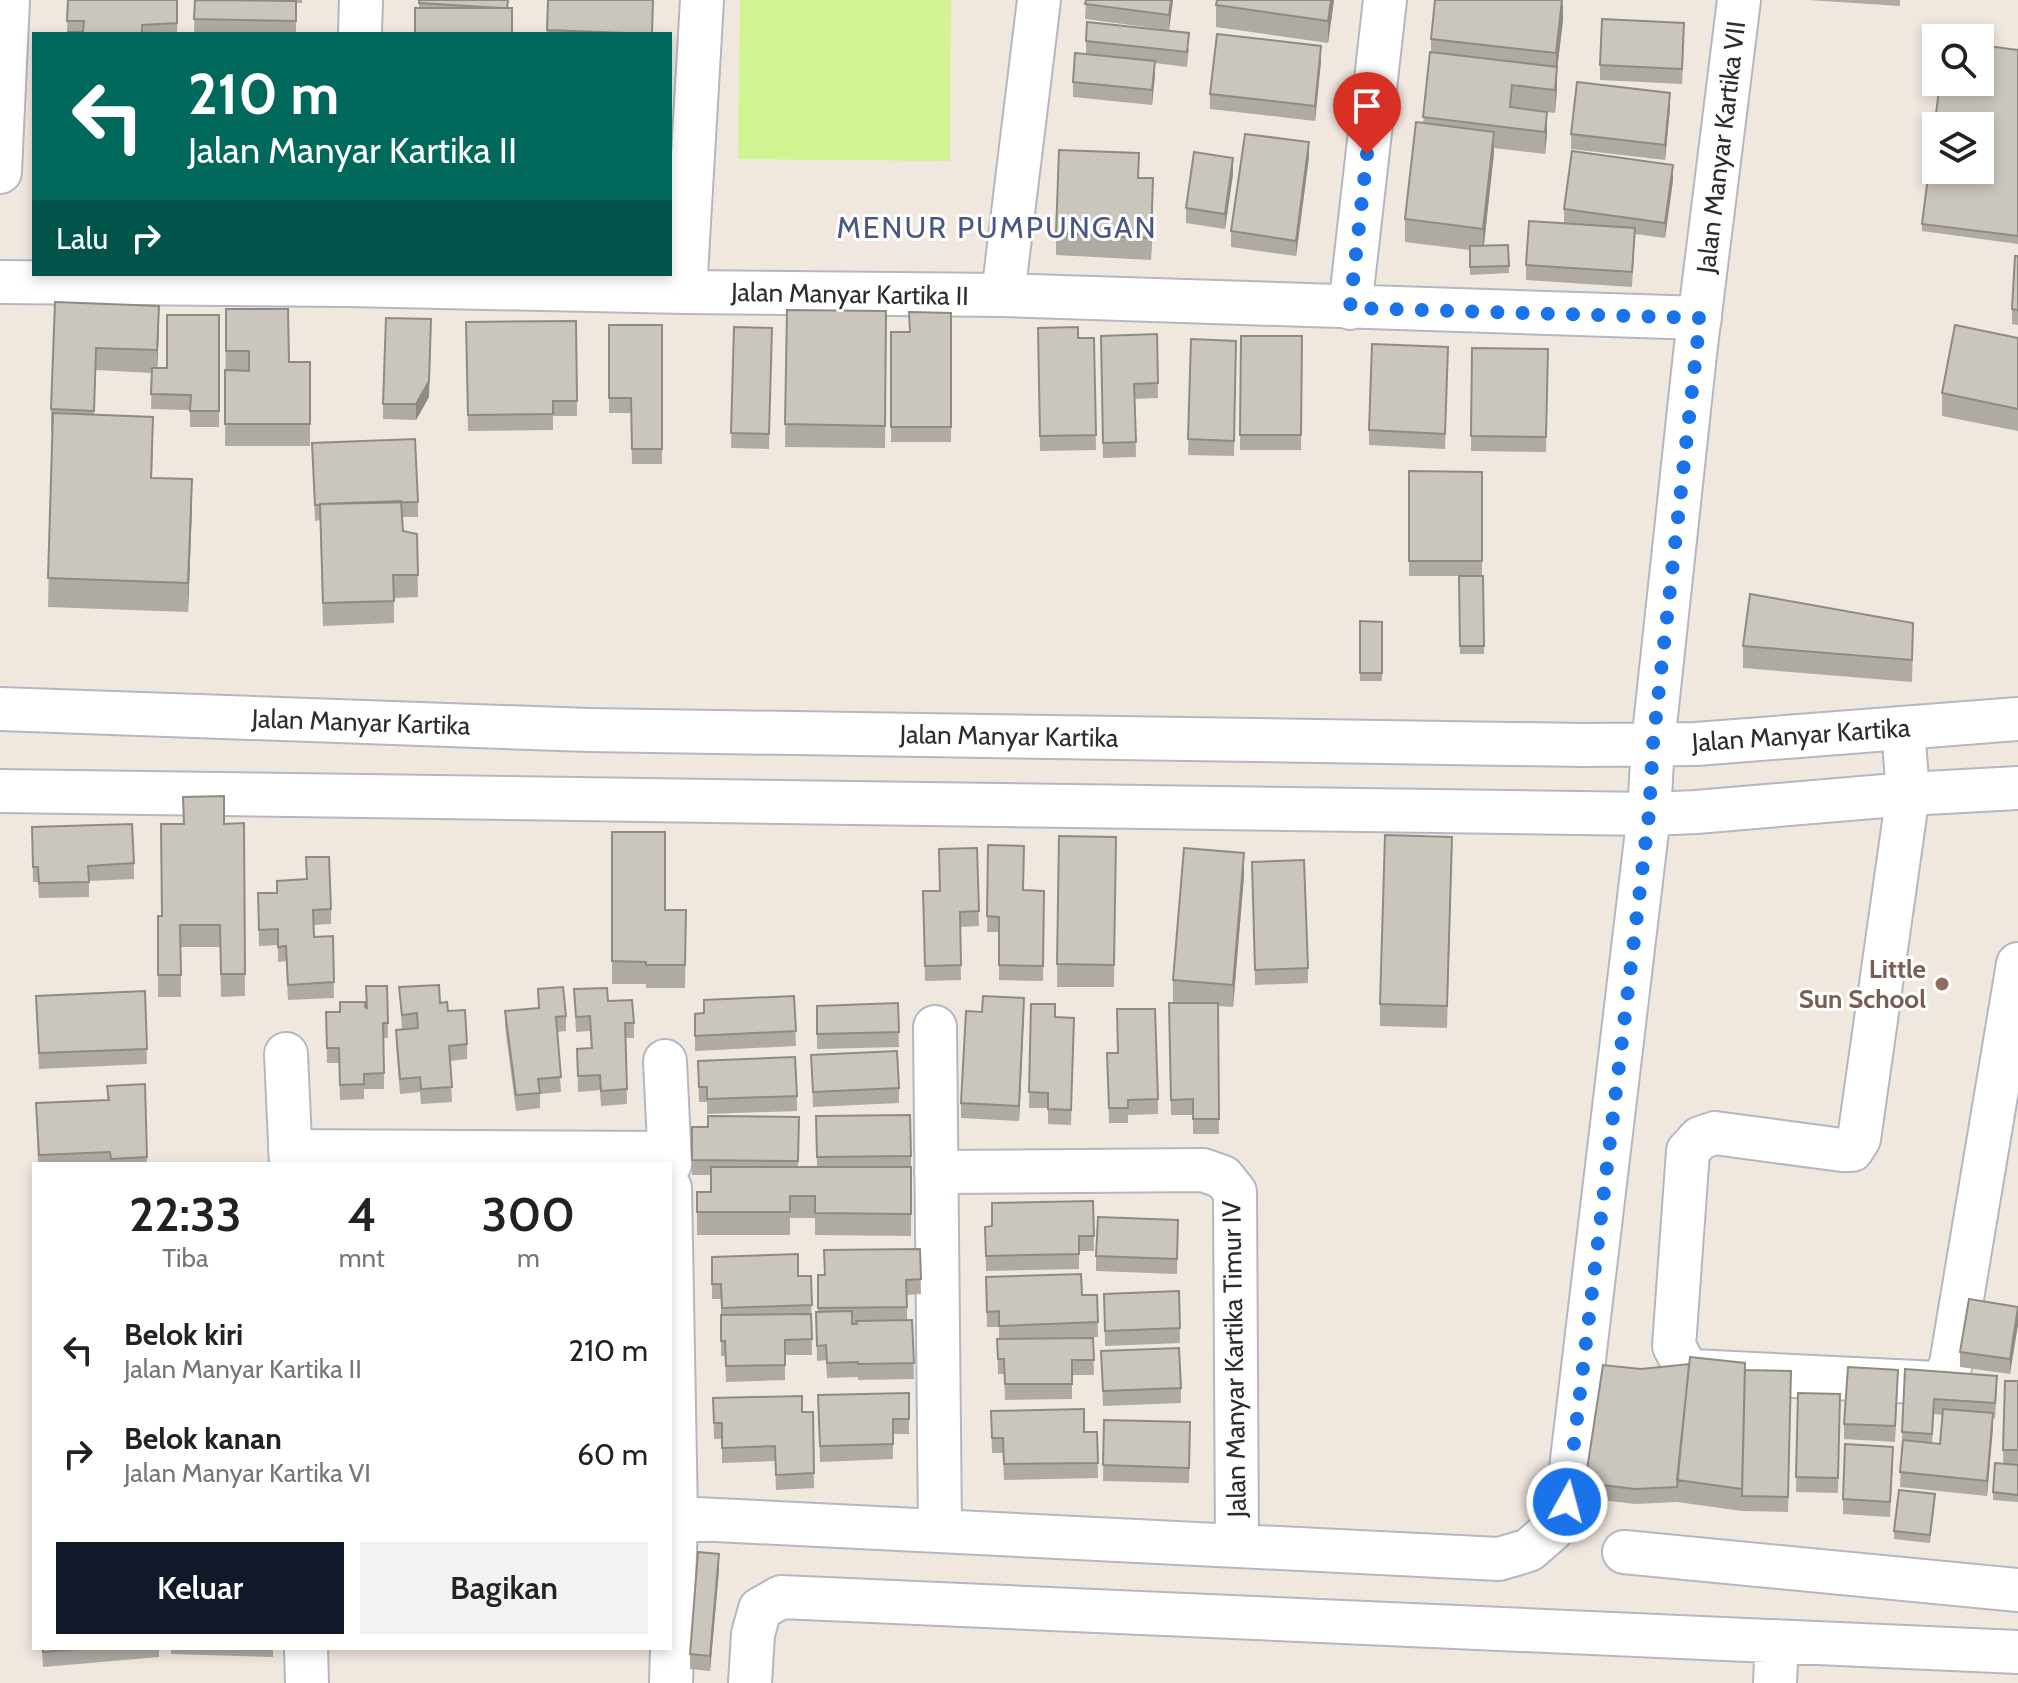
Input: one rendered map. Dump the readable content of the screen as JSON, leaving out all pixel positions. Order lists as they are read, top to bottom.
{
  "streets": {
    "street": [
      "Jalan Manyar Kartika VII",
      "Jalan Manyar Kartika II",
      "Jalan Manyar Kartika",
      "Jalan Manyar Kartika Timur IV"
    ]
  },
  "crossings": [
    ["Jalan Manyar Kartika VII", "Jalan Manyar Kartika II"],
    ["Jalan Manyar Kartika VII", "Jalan Manyar Kartika"],
    ["Jalan Manyar Kartika VII", "Jalan Manyar Kartika Timur IV"]
  ],
  "districts": ["MENUR PUMPUNGAN"],
  "places": ["Little Sun School"],
  "page": {
    "turn": ["210 m", "Jalan Manyar Kartika II"],
    "then": "Lalu",
    "eta": [
      "22:33",
      "Tiba",
      "4",
      "mnt",
      "300",
      "m"
    ],
    "list": [
      {
        "name": "Belok kiri",
        "note": "Jalan Manyar Kartika II",
        "value": "210 m"
      },
      {
        "name": "Belok kanan",
        "note": "Jalan Manyar Kartika VI",
        "value": "60 m"
      }
    ],
    "buttons": ["Keluar", "Bagikan"]
  }
}
